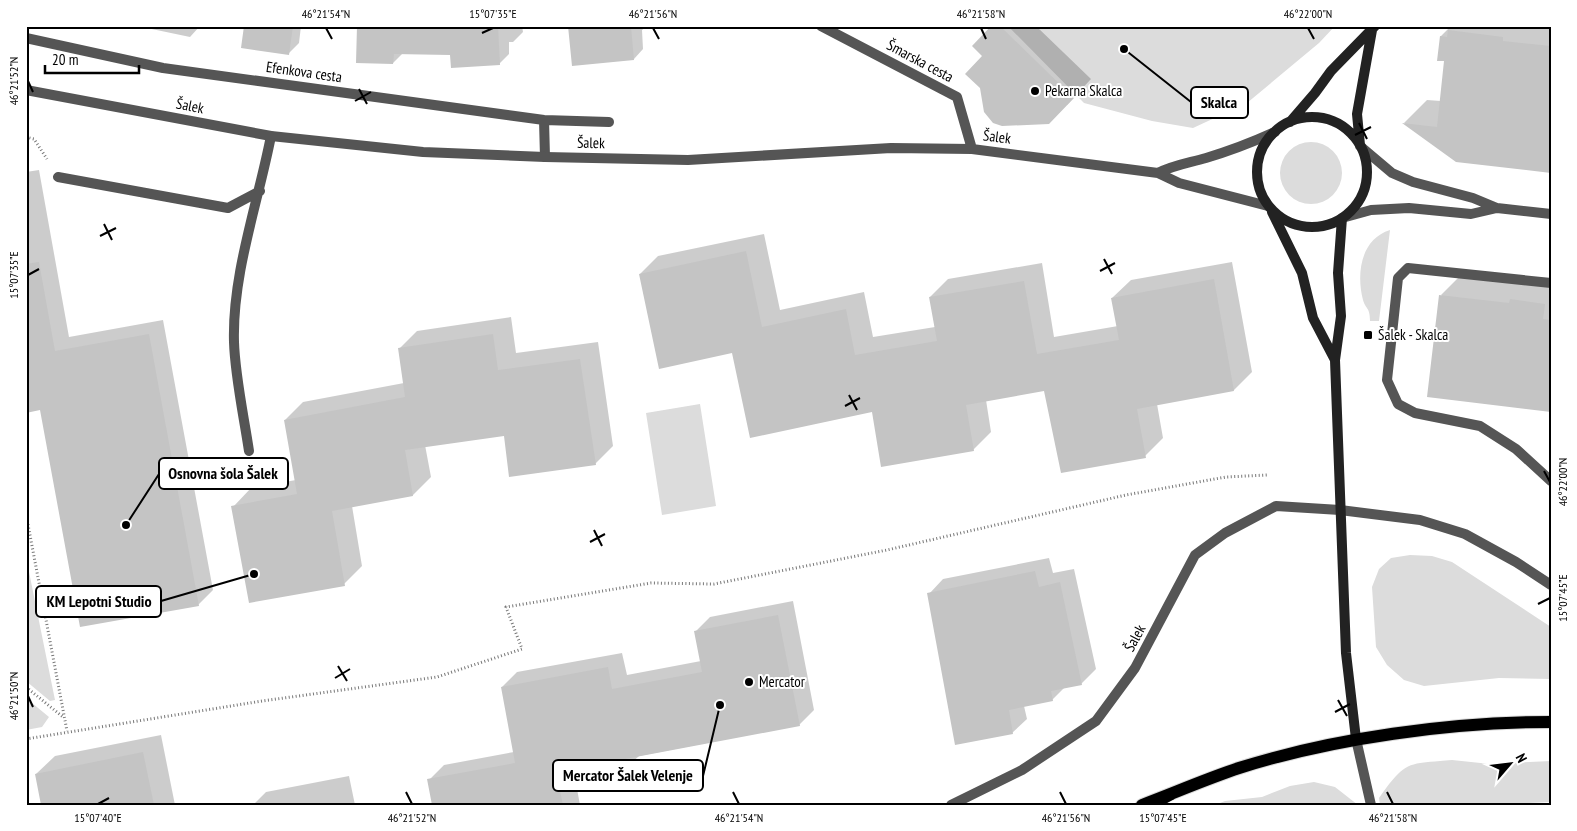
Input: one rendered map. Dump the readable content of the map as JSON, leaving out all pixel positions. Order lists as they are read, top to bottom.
{
  "streets": {
    "street": ["Šmarska cesta", "Efenkova cesta", "Šalek"]
  },
  "crossings": [
    ["Šmarska cesta", "Šalek"]
  ],
  "places": {
    "other": [
      "Skalca",
      "Pekarna Skalca",
      "Osnovna šola Šalek",
      "KM Lepotni Studio",
      "Mercator",
      "Mercator Šalek Velenje"
    ],
    "transit": ["Šalek - Skalca"]
  },
  "scale_bar": "20 m",
  "north": "top right",
  "coordinates": [
    "46°21'54\"N",
    "15°07'35\"E",
    "46°21'56\"N",
    "46°21'58\"N",
    "46°22'00\"N",
    "46°21'52\"N",
    "15°07'45\"E",
    "46°21'50\"N",
    "15°07'40\"E"
  ]
}
